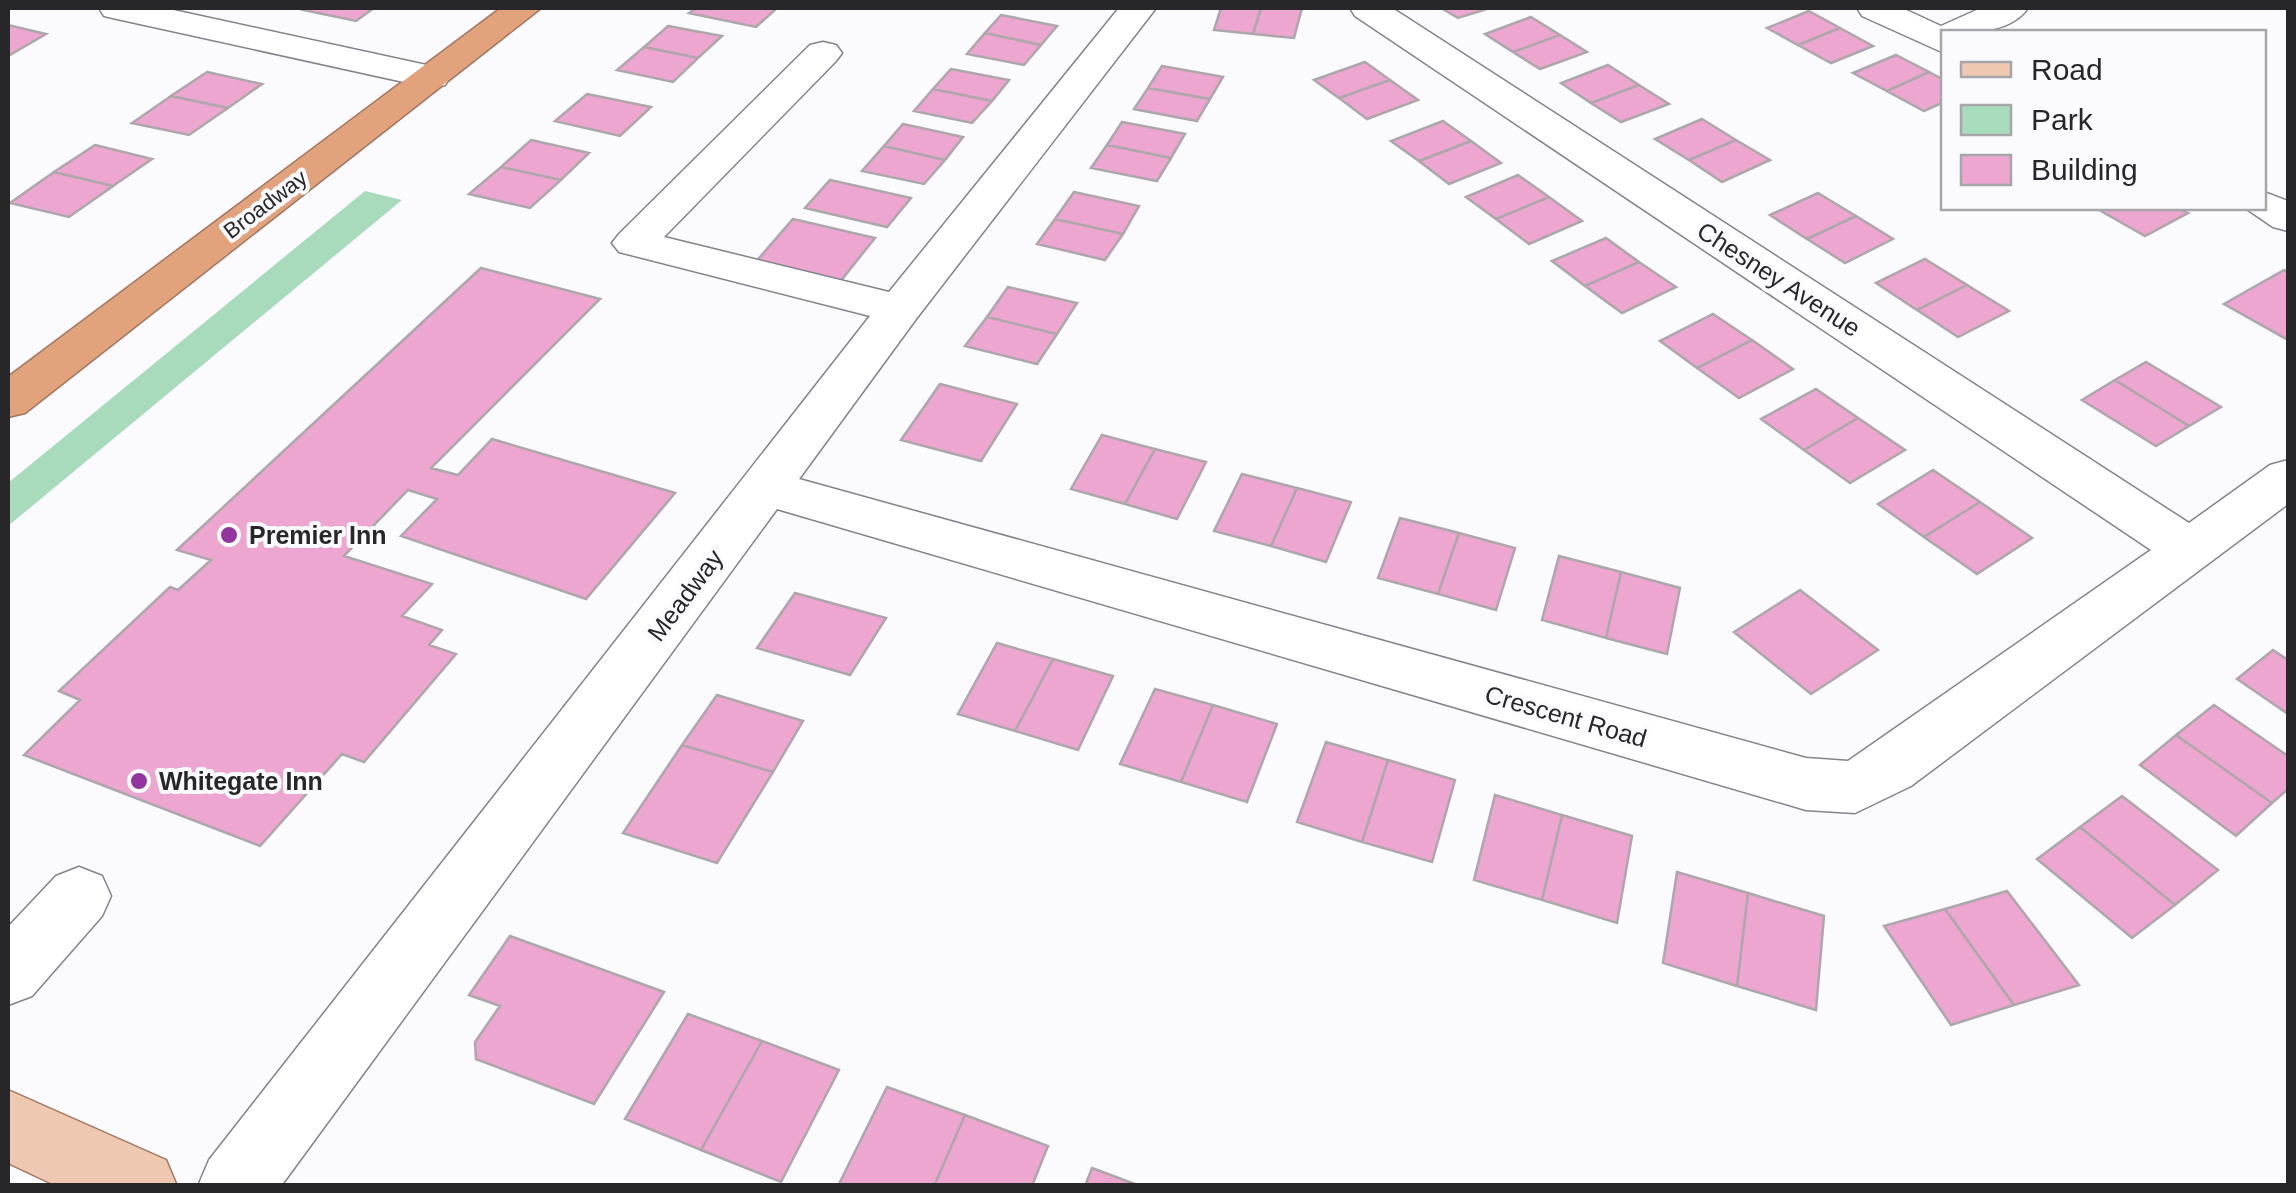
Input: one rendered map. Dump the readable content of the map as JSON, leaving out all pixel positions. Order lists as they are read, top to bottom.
{
  "streets": {
    "highway": ["Broadway"],
    "street": ["Chesney Avenue", "Meadway", "Crescent Road"]
  },
  "crossings": [
    ["Chesney Avenue", "Crescent Road"],
    ["Meadway", "Crescent Road"]
  ],
  "places": ["Premier Inn", "Whitegate Inn"],
  "legend": ["Road", "Park", "Building"]
}
